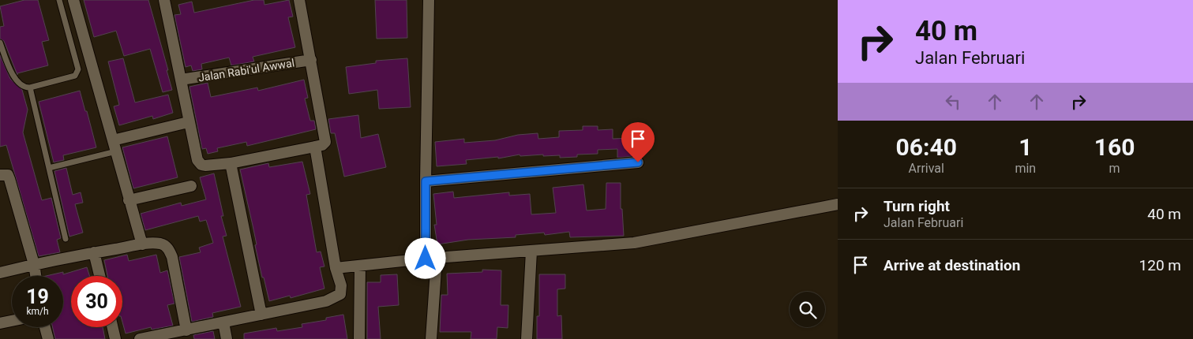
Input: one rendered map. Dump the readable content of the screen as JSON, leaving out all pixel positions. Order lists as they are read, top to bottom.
{
  "streets": {
    "street": ["Jalan Rabi'ul Awwal"]
  },
  "page": {
    "turn": ["40 m", "Jalan Februari"],
    "eta": [
      "06:40",
      "Arrival",
      "1",
      "min",
      "160",
      "m"
    ],
    "list": [
      {
        "name": "Turn right",
        "note": "Jalan Februari",
        "value": "40 m"
      },
      {
        "name": "Arrive at destination",
        "value": "120 m"
      }
    ],
    "speed": "19 km/h",
    "limit": "30"
  }
}
